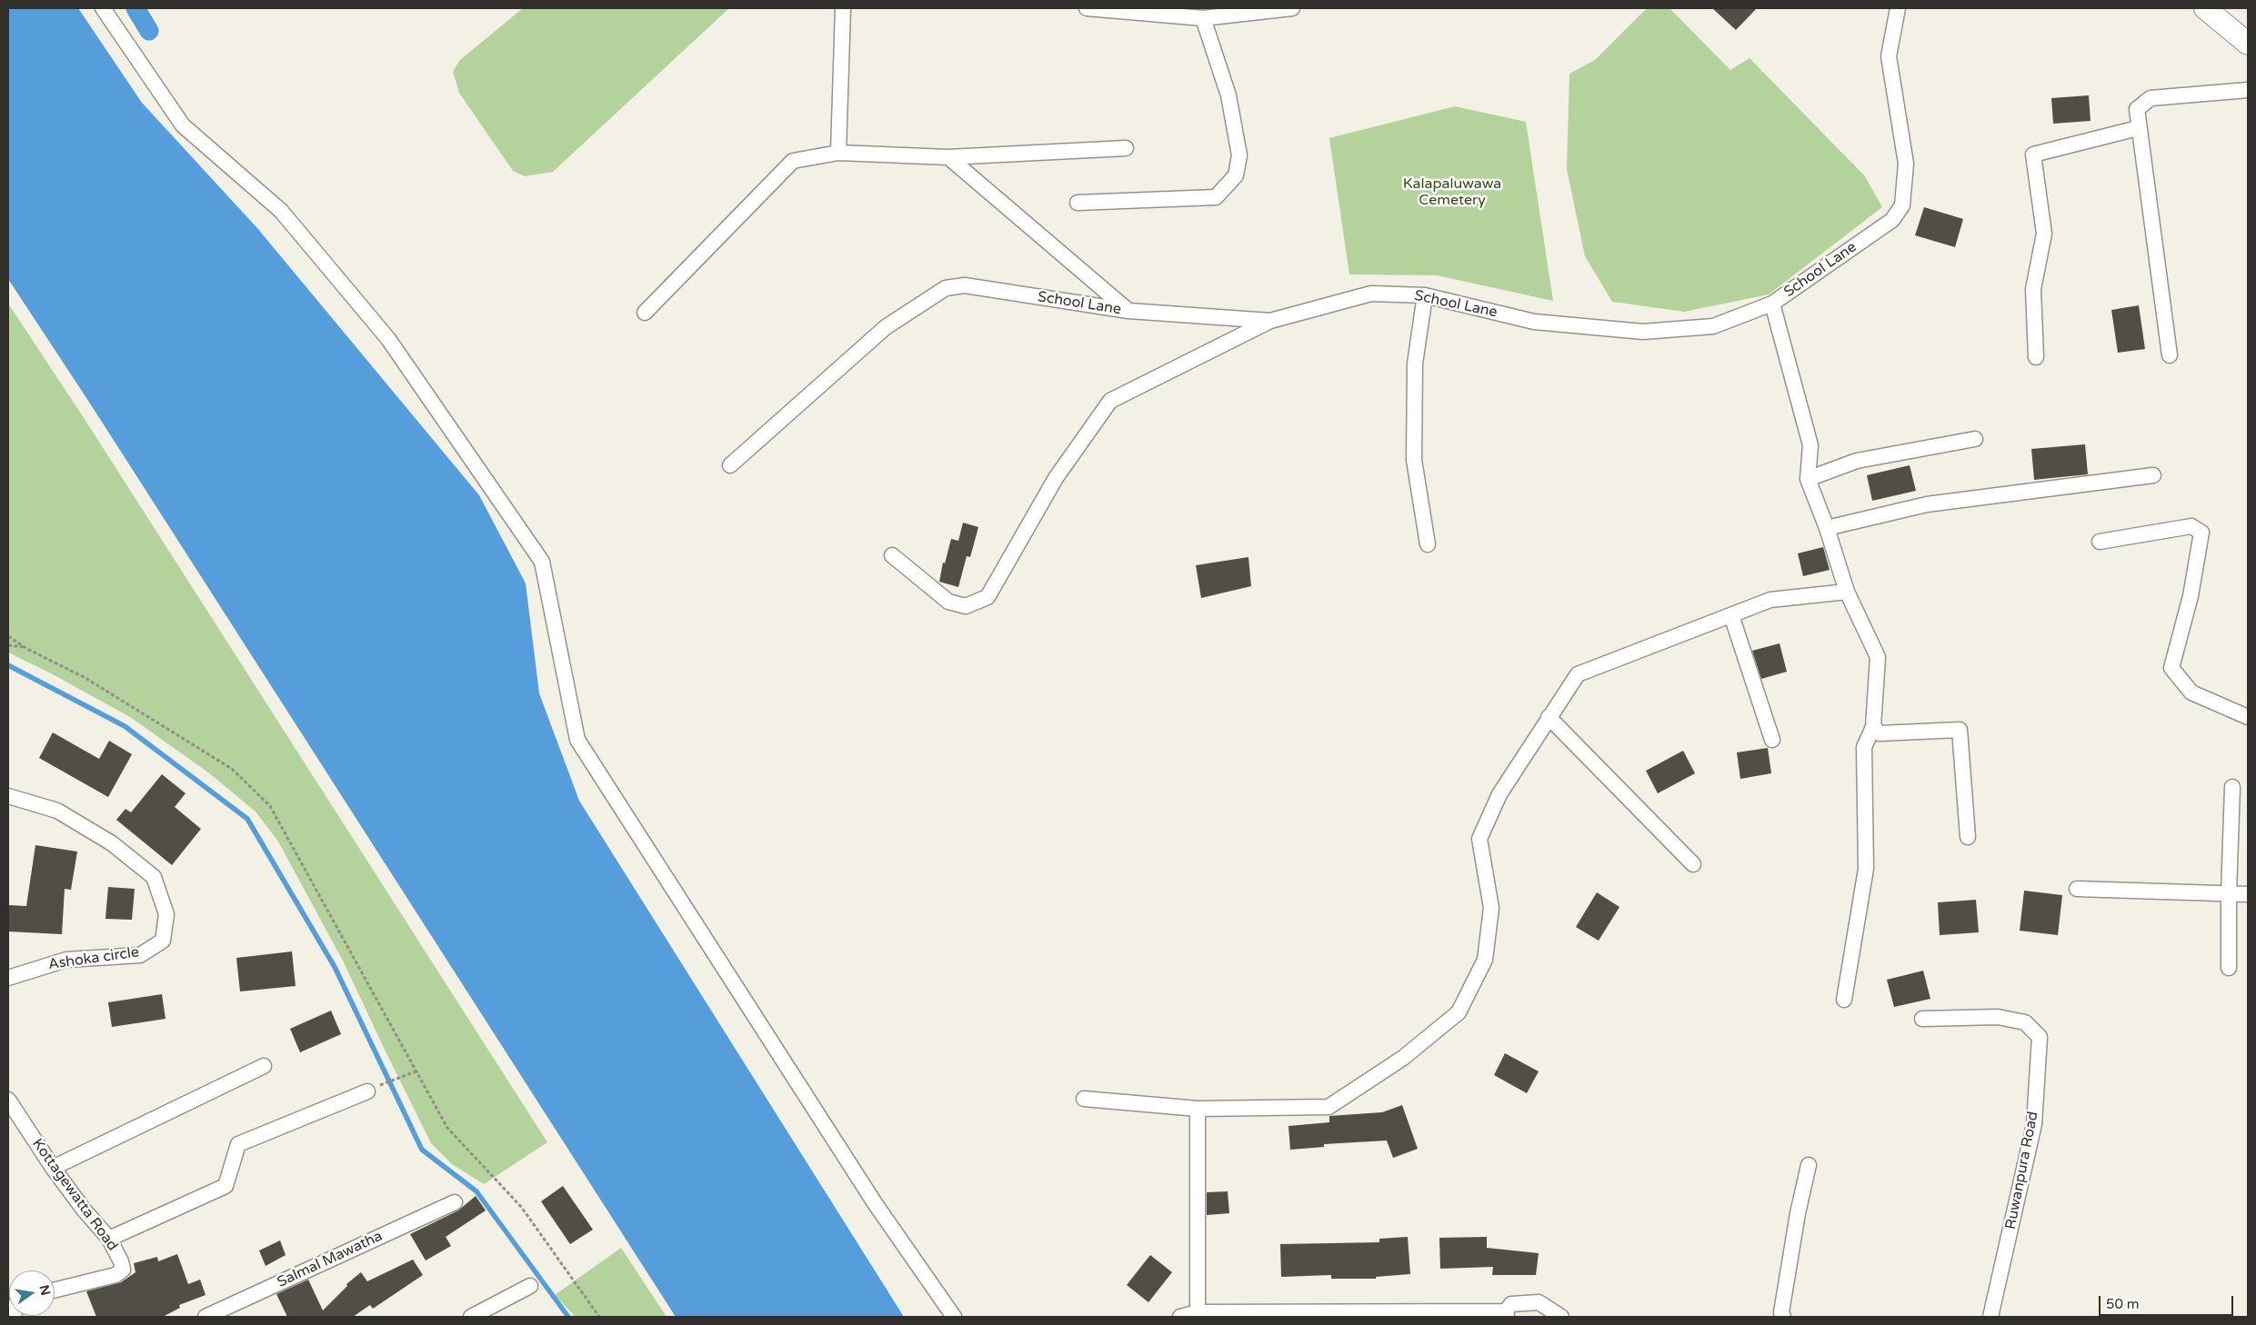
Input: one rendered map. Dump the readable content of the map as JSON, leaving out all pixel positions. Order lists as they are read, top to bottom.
{
  "streets": {
    "street": [
      "School Lane",
      "Ashoka circle",
      "Ruwanpura Road",
      "Kottagewatta Road",
      "Salmal Mawatha"
    ]
  },
  "parks": ["Kalapaluwawa Cemetery"],
  "scale_bar": "50 m",
  "north": "right"
}
